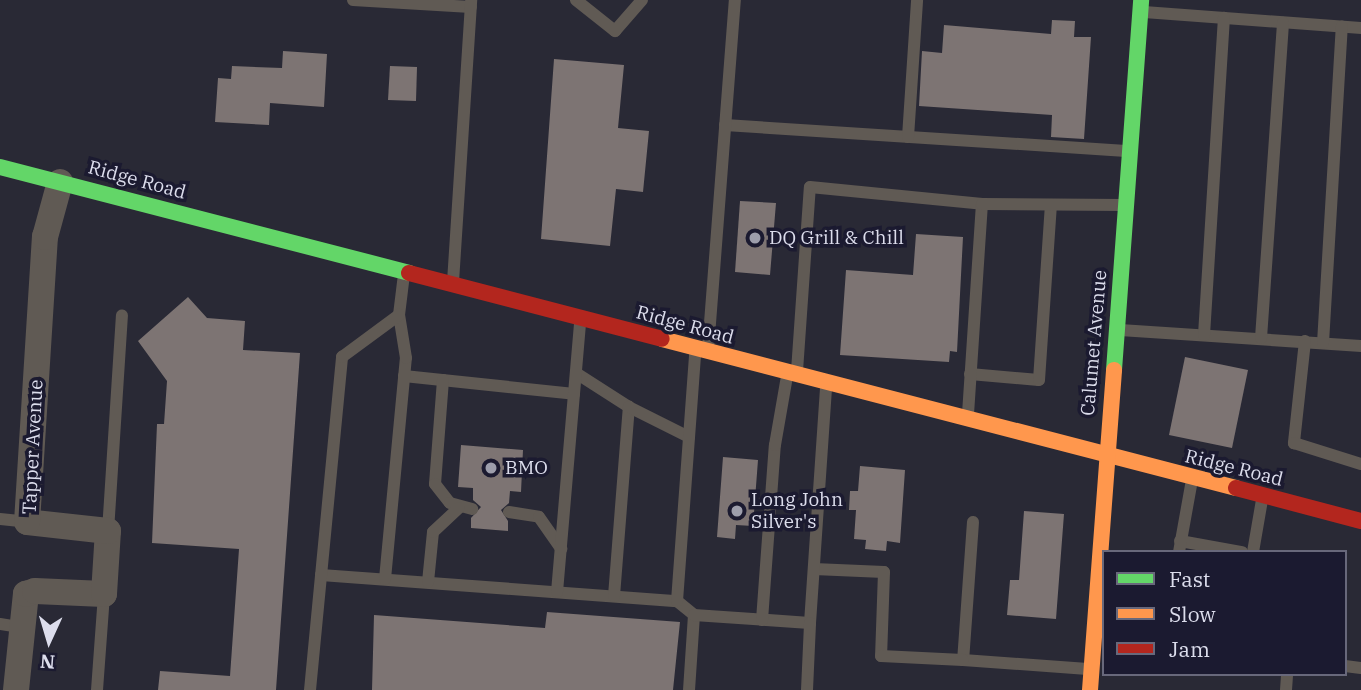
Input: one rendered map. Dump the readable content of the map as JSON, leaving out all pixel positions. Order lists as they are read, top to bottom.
{
  "streets": {
    "main road": ["Ridge Road", "Calumet Avenue"],
    "street": ["Tapper Avenue"]
  },
  "crossings": [
    ["Ridge Road", "Calumet Avenue"],
    ["Ridge Road", "Tapper Avenue"]
  ],
  "places": ["DQ Grill & Chill", "BMO", "Long John Silver's"],
  "legend": ["Fast", "Slow", "Jam"],
  "north": "bottom"
}
